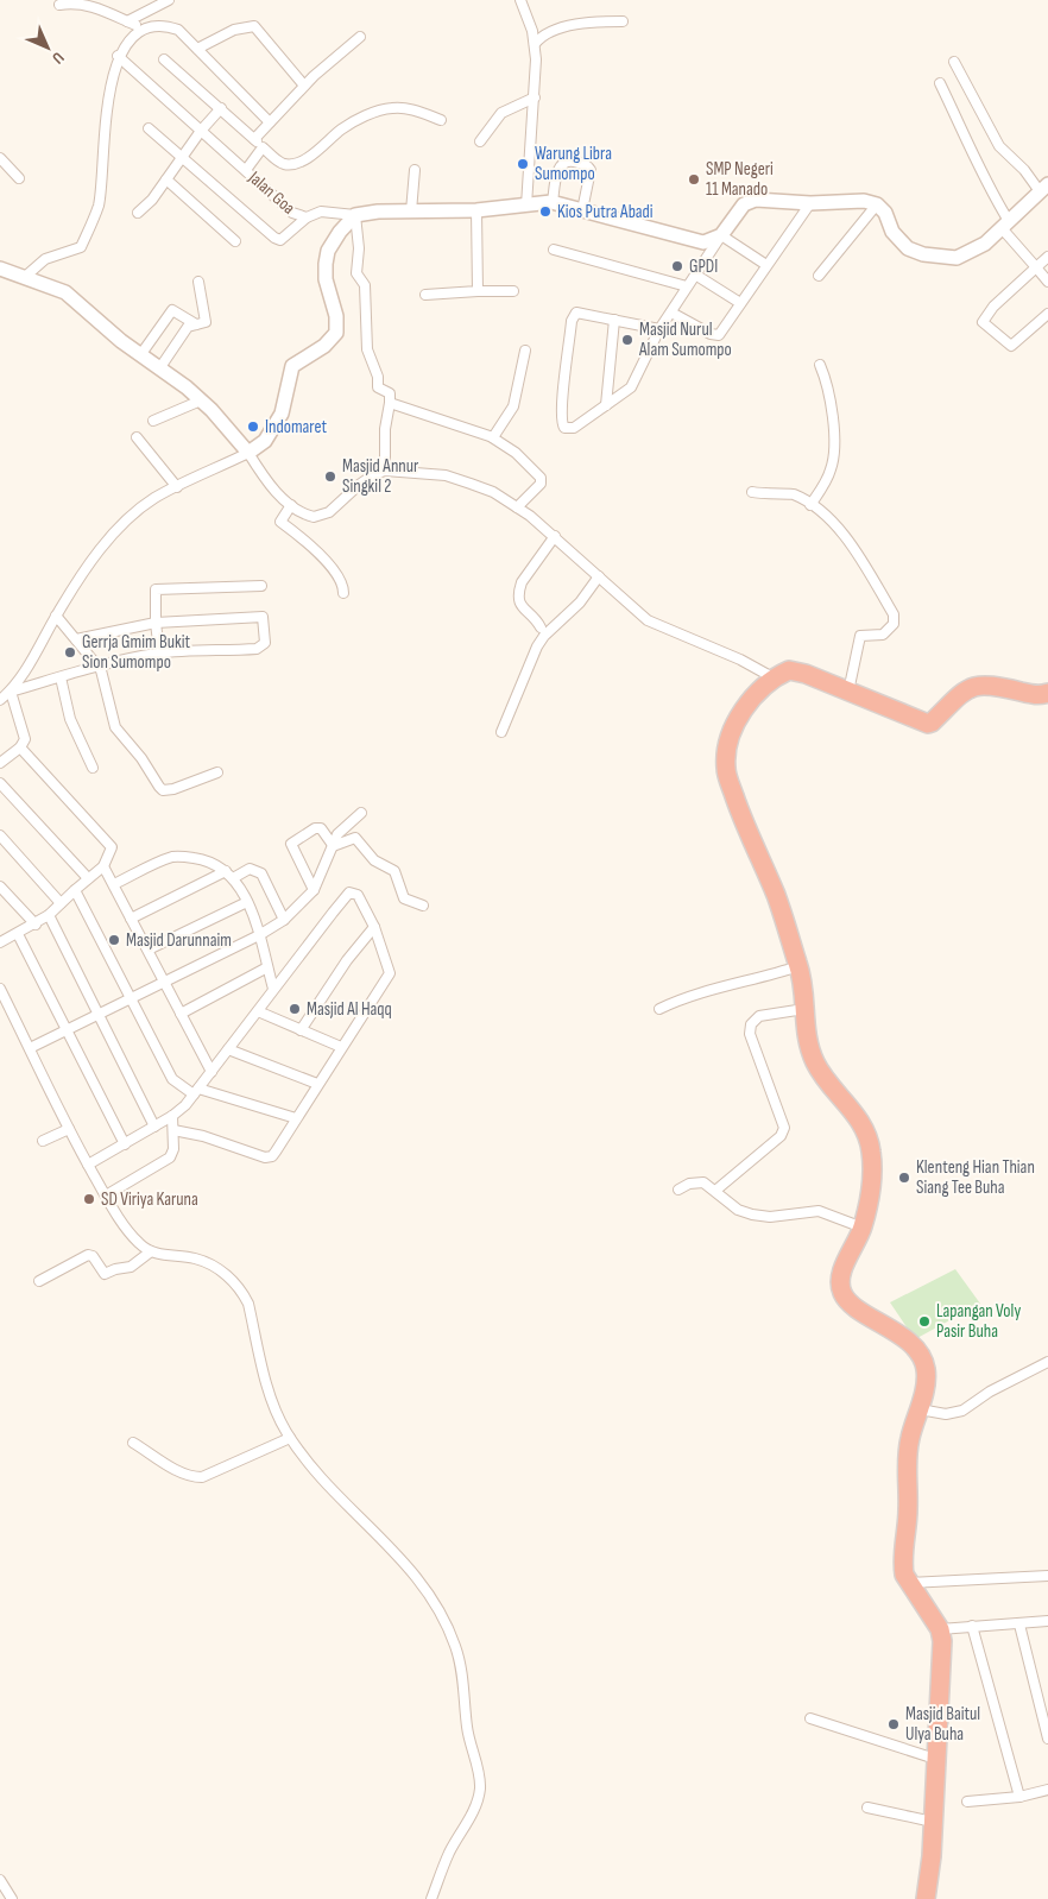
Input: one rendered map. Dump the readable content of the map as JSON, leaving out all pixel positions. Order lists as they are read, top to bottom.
{
  "streets": {
    "street": ["Jalan Goa"]
  },
  "places": [
    "Warung Libra Sumompo",
    "SMP Negeri 11 Manado",
    "Kios Putra Abadi",
    "GPDI",
    "Masjid Nurul Alam Sumompo",
    "Indomaret",
    "Masjid Annur Singkil 2",
    "Gerrja Gmim Bukit Sion Sumompo",
    "Masjid Darunnaim",
    "Masjid Al Haqq",
    "Klenteng Hian Thian Siang Tee Buha",
    "SD Viriya Karuna",
    "Lapangan Voly Pasir Buha",
    "Masjid Baitul Ulya Buha"
  ],
  "north": "bottom right"
}
